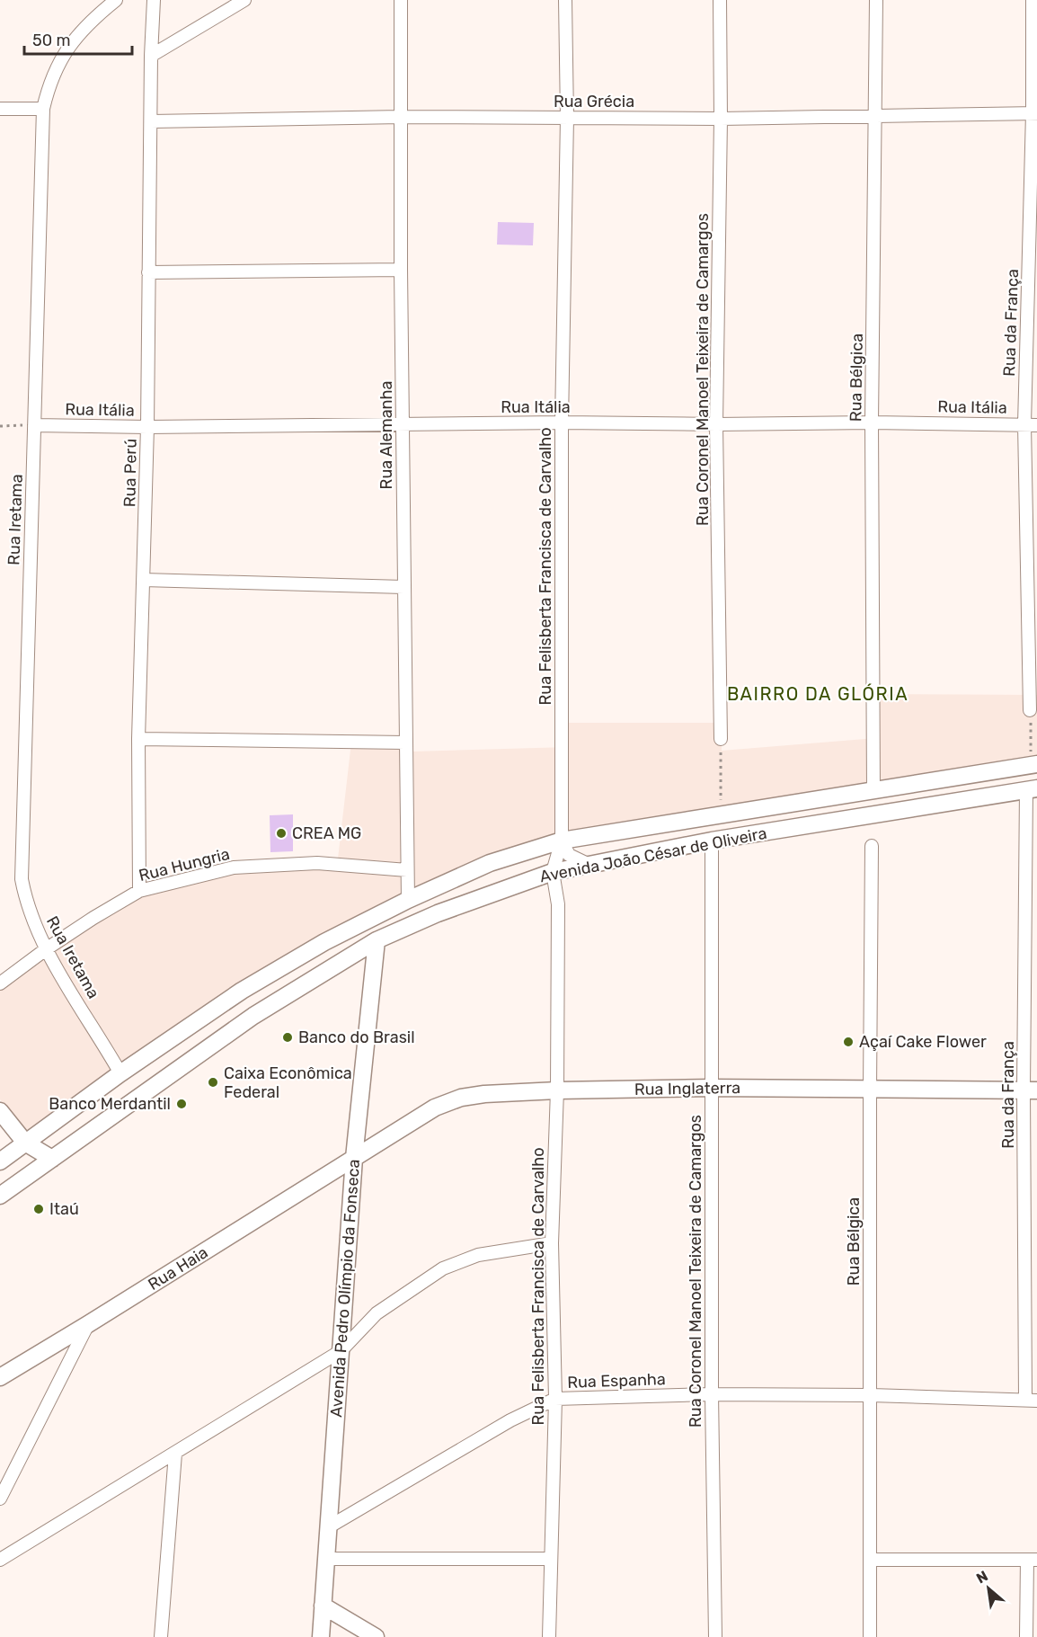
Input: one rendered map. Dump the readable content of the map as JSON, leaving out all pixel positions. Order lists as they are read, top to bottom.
{
  "streets": {
    "main road": [
      "Avenida João César de Oliveira",
      "Rua Inglaterra",
      "Rua Haia",
      "Avenida Pedro Olímpio da Fonseca"
    ],
    "street": [
      "Rua Grécia",
      "Rua da França",
      "Rua Coronel Manoel Teixeira de Camargos",
      "Rua Bélgica",
      "Rua Itália",
      "Rua Alemanha",
      "Rua Perú",
      "Rua Iretama",
      "Rua Felisberta Francisca de Carvalho",
      "Rua Hungria",
      "Rua Espanha"
    ]
  },
  "crossings": [
    ["Rua Grécia", "Rua da França"],
    ["Rua Grécia", "Rua Coronel Manoel Teixeira de Camargos"],
    ["Rua Grécia", "Rua Bélgica"],
    ["Rua Grécia", "Rua Alemanha"],
    ["Rua Grécia", "Rua Perú"],
    ["Rua Grécia", "Rua Felisberta Francisca de Carvalho"],
    ["Rua da França", "Rua Itália"],
    ["Rua da França", "Avenida João César de Oliveira"],
    ["Rua da França", "Rua Inglaterra"],
    ["Rua da França", "Rua Espanha"],
    ["Rua Coronel Manoel Teixeira de Camargos", "Rua Itália"],
    ["Rua Coronel Manoel Teixeira de Camargos", "Avenida João César de Oliveira"],
    ["Rua Coronel Manoel Teixeira de Camargos", "Rua Inglaterra"],
    ["Rua Coronel Manoel Teixeira de Camargos", "Rua Espanha"],
    ["Rua Bélgica", "Rua Itália"],
    ["Rua Bélgica", "Avenida João César de Oliveira"],
    ["Rua Bélgica", "Rua Inglaterra"],
    ["Rua Bélgica", "Rua Espanha"],
    ["Rua Itália", "Rua Alemanha"],
    ["Rua Itália", "Rua Perú"],
    ["Rua Itália", "Rua Iretama"],
    ["Rua Itália", "Rua Felisberta Francisca de Carvalho"],
    ["Rua Alemanha", "Rua Hungria"],
    ["Rua Perú", "Rua Hungria"],
    ["Rua Iretama", "Avenida João César de Oliveira"],
    ["Rua Iretama", "Rua Hungria"],
    ["Rua Felisberta Francisca de Carvalho", "Avenida João César de Oliveira"],
    ["Rua Felisberta Francisca de Carvalho", "Rua Inglaterra"],
    ["Rua Felisberta Francisca de Carvalho", "Rua Espanha"],
    ["Avenida João César de Oliveira", "Avenida Pedro Olímpio da Fonseca"],
    ["Rua Inglaterra", "Rua Haia"],
    ["Rua Inglaterra", "Avenida Pedro Olímpio da Fonseca"],
    ["Rua Haia", "Avenida Pedro Olímpio da Fonseca"],
    ["Avenida Pedro Olímpio da Fonseca", "Rua Espanha"]
  ],
  "districts": ["BAIRRO DA GLÓRIA"],
  "places": [
    "CREA MG",
    "Banco do Brasil",
    "Açaí Cake Flower",
    "Caixa Econômica Federal",
    "Banco Merdantil",
    "Itaú"
  ],
  "scale_bar": "50 m",
  "north": "top left"
}
